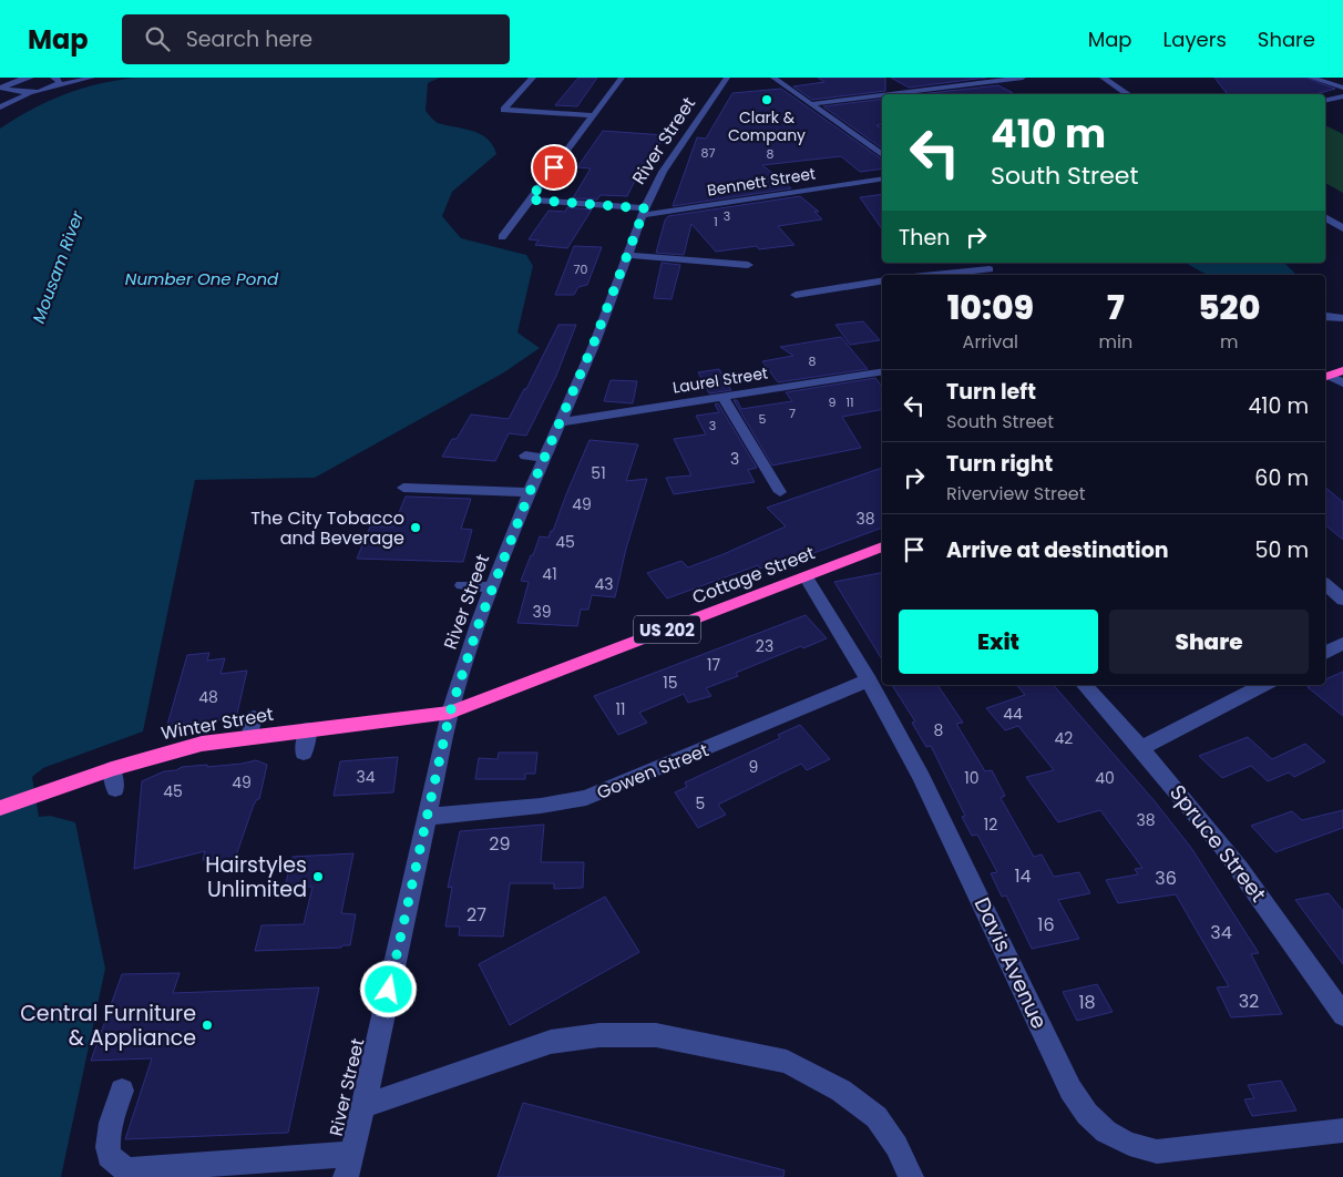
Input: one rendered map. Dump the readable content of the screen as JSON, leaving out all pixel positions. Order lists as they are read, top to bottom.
{
  "streets": {
    "highway": ["Cottage Street", "US 202", "Winter Street"],
    "street": [
      "River Street",
      "Bennett Street",
      "Laurel Street",
      "Gowen Street",
      "Spruce Street",
      "Davis Avenue"
    ]
  },
  "crossings": [
    ["River Street", "Bennett Street"],
    ["River Street", "Laurel Street"],
    ["River Street", "Cottage Street"],
    ["River Street", "Winter Street"],
    ["River Street", "Gowen Street"],
    ["Cottage Street", "Winter Street"],
    ["Cottage Street", "Davis Avenue"],
    ["Gowen Street", "Davis Avenue"]
  ],
  "water": ["Mousam River", "Number One Pond"],
  "places": [
    "Clark & Company",
    "The City Tobacco and Beverage",
    "Hairstyles Unlimited",
    "Central Furniture & Appliance"
  ],
  "house_numbers": [
    "87",
    "8",
    "3",
    "1",
    "70",
    "8",
    "9",
    "11",
    "7",
    "5",
    "3",
    "3",
    "51",
    "49",
    "38",
    "45",
    "41",
    "43",
    "39",
    "23",
    "17",
    "15",
    "48",
    "11",
    "44",
    "8",
    "42",
    "9",
    "34",
    "10",
    "40",
    "49",
    "45",
    "5",
    "38",
    "12",
    "29",
    "14",
    "36",
    "27",
    "16",
    "34",
    "32",
    "18"
  ],
  "page": {
    "header": "Map",
    "search": "Search here",
    "nav": ["Map", "Layers", "Share"],
    "turn": ["410 m", "South Street"],
    "then": "Then",
    "eta": [
      "10:09",
      "Arrival",
      "7",
      "min",
      "520",
      "m"
    ],
    "list": [
      {
        "name": "Turn left",
        "note": "South Street",
        "value": "410 m"
      },
      {
        "name": "Turn right",
        "note": "Riverview Street",
        "value": "60 m"
      },
      {
        "name": "Arrive at destination",
        "value": "50 m"
      }
    ],
    "buttons": ["Exit", "Share"]
  }
}
